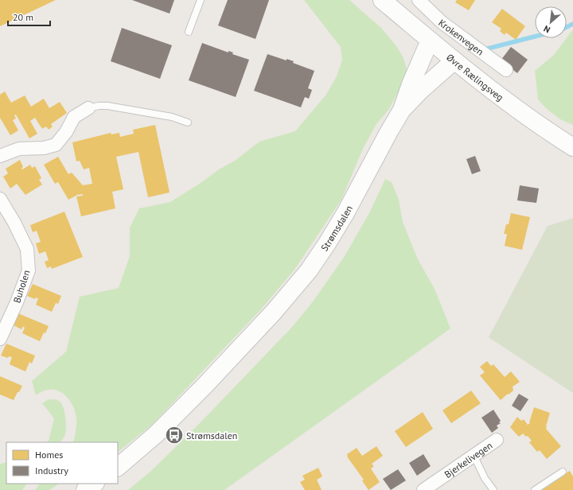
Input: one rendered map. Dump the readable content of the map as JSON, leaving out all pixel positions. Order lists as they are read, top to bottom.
{
  "streets": {
    "main road": ["Øvre Rælingsveg", "Strømsdalen"],
    "street": ["Krokenvegen", "Buholen", "Bjerkelivegen"]
  },
  "crossings": [
    ["Øvre Rælingsveg", "Strømsdalen"]
  ],
  "places": {
    "bus stop": ["Strømsdalen"]
  },
  "legend": ["Homes", "Industry"],
  "scale_bar": "20 m",
  "north": "bottom left"
}
